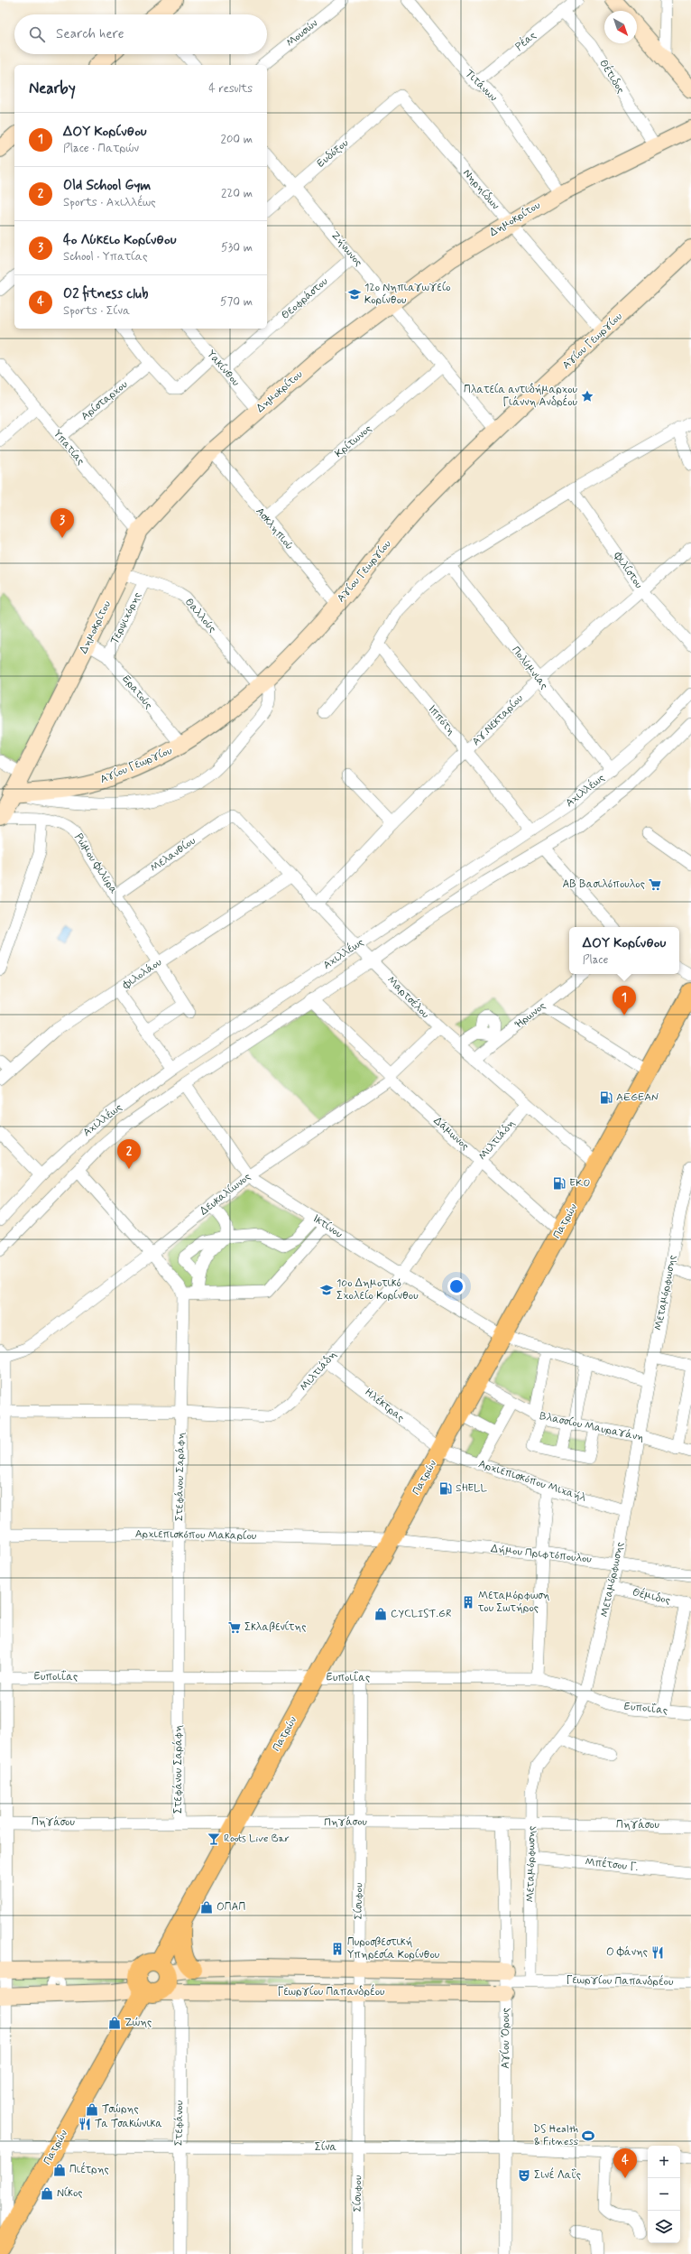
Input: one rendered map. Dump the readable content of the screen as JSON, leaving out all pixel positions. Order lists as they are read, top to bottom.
{
  "streets": {
    "main road": ["Πατρών"],
    "street": [
      "Μουσών",
      "Ρέας",
      "Θέτιδος",
      "Τιτάνων",
      "Ευδόξου",
      "Νηρηίδων",
      "Δημοκρίτου",
      "Ζήνωνος",
      "Θεοφράστου",
      "Αγίου Γεωργίου",
      "Υακίνθου",
      "Αρίσταρχου",
      "Κρίτωνος",
      "Υπατίας",
      "Ασκληπιού",
      "Φιλίστου",
      "Θαλλούς",
      "Τερψιχόρης",
      "Πολύμνιας",
      "Ερατούς",
      "Ιππότη",
      "Αγ.Νεκταρίου",
      "Αχιλλέως",
      "Μελανθίου",
      "Ρώμου Φιλύρα",
      "Φιλολάου",
      "Μαρτσέλου",
      "Ήρωνος",
      "Δάμωνος",
      "Μιλτιάδη",
      "Δευκαλίωνος",
      "Ικτίνου",
      "Μεταμόρφωσης",
      "Ηλέκτρας",
      "Βλασσίου Μαυραγάνη",
      "Στεφάνου Σαράφη",
      "Αρχιεπισκόπου Μιχαήλ",
      "Αρχιεπισκόπου Μακαρίου",
      "Δήμου Πριφτόπουλου",
      "Θέμιδος",
      "Ευποιΐας",
      "Πηγάσου",
      "Μπέτσου Γ.",
      "Σίσυφου",
      "Γεωργίου Παπανδρέου",
      "Αγίου Όρους",
      "Στεφάνου",
      "Σίνα"
    ]
  },
  "crossings": [
    ["Ρέας", "Θέτιδος"],
    ["Ρέας", "Τιτάνων"],
    ["Θέτιδος", "Δημοκρίτου"],
    ["Τιτάνων", "Δημοκρίτου"],
    ["Ευδόξου", "Νηρηίδων"],
    ["Ευδόξου", "Ζήνωνος"],
    ["Νηρηίδων", "Δημοκρίτου"],
    ["Νηρηίδων", "Αγίου Γεωργίου"],
    ["Δημοκρίτου", "Ζήνωνος"],
    ["Δημοκρίτου", "Αγίου Γεωργίου"],
    ["Δημοκρίτου", "Υακίνθου"],
    ["Δημοκρίτου", "Υπατίας"],
    ["Δημοκρίτου", "Ασκληπιού"],
    ["Δημοκρίτου", "Θαλλούς"],
    ["Δημοκρίτου", "Ερατούς"],
    ["Ζήνωνος", "Θεοφράστου"],
    ["Ζήνωνος", "Αγίου Γεωργίου"],
    ["Ζήνωνος", "Κρίτωνος"],
    ["Θεοφράστου", "Υακίνθου"],
    ["Αγίου Γεωργίου", "Ασκληπιού"],
    ["Αγίου Γεωργίου", "Θαλλούς"],
    ["Αγίου Γεωργίου", "Ερατούς"],
    ["Αρίσταρχου", "Υπατίας"],
    ["Κρίτωνος", "Ασκληπιού"],
    ["Φιλίστου", "Αγ.Νεκταρίου"],
    ["Θαλλούς", "Τερψιχόρης"],
    ["Τερψιχόρης", "Ερατούς"],
    ["Πολύμνιας", "Αγ.Νεκταρίου"],
    ["Πολύμνιας", "Αχιλλέως"],
    ["Ιππότη", "Αγ.Νεκταρίου"],
    ["Ιππότη", "Αχιλλέως"],
    ["Αγ.Νεκταρίου", "Μαρτσέλου"],
    ["Αχιλλέως", "Μαρτσέλου"],
    ["Αχιλλέως", "Δάμωνος"],
    ["Αχιλλέως", "Ικτίνου"],
    ["Μελανθίου", "Ρώμου Φιλύρα"],
    ["Μελανθίου", "Μαρτσέλου"],
    ["Ρώμου Φιλύρα", "Φιλολάου"],
    ["Φιλολάου", "Μαρτσέλου"],
    ["Μαρτσέλου", "Ήρωνος"],
    ["Μαρτσέλου", "Μιλτιάδη"],
    ["Μαρτσέλου", "Δευκαλίωνος"],
    ["Μαρτσέλου", "Πατρών"],
    ["Δάμωνος", "Μιλτιάδη"],
    ["Δάμωνος", "Δευκαλίωνος"],
    ["Δάμωνος", "Πατρών"],
    ["Μιλτιάδη", "Ικτίνου"],
    ["Μιλτιάδη", "Ηλέκτρας"],
    ["Μιλτιάδη", "Στεφάνου Σαράφη"],
    ["Δευκαλίωνος", "Ικτίνου"],
    ["Πατρών", "Ικτίνου"],
    ["Πατρών", "Ηλέκτρας"],
    ["Πατρών", "Βλασσίου Μαυραγάνη"],
    ["Πατρών", "Αρχιεπισκόπου Μιχαήλ"],
    ["Πατρών", "Αρχιεπισκόπου Μακαρίου"],
    ["Πατρών", "Δήμου Πριφτόπουλου"],
    ["Πατρών", "Ευποιΐας"],
    ["Πατρών", "Πηγάσου"],
    ["Πατρών", "Γεωργίου Παπανδρέου"],
    ["Πατρών", "Σίνα"],
    ["Ικτίνου", "Μεταμόρφωσης"],
    ["Μεταμόρφωσης", "Βλασσίου Μαυραγάνη"],
    ["Μεταμόρφωσης", "Αρχιεπισκόπου Μιχαήλ"],
    ["Μεταμόρφωσης", "Δήμου Πριφτόπουλου"],
    ["Μεταμόρφωσης", "Θέμιδος"],
    ["Μεταμόρφωσης", "Ευποιΐας"],
    ["Μεταμόρφωσης", "Πηγάσου"],
    ["Μεταμόρφωσης", "Μπέτσου Γ."],
    ["Μεταμόρφωσης", "Γεωργίου Παπανδρέου"],
    ["Ηλέκτρας", "Αρχιεπισκόπου Μιχαήλ"],
    ["Στεφάνου Σαράφη", "Αρχιεπισκόπου Μακαρίου"],
    ["Στεφάνου Σαράφη", "Ευποιΐας"],
    ["Στεφάνου Σαράφη", "Πηγάσου"],
    ["Αρχιεπισκόπου Μακαρίου", "Δήμου Πριφτόπουλου"],
    ["Ευποιΐας", "Σίσυφου"],
    ["Πηγάσου", "Σίσυφου"],
    ["Πηγάσου", "Αγίου Όρους"],
    ["Σίσυφου", "Γεωργίου Παπανδρέου"],
    ["Σίσυφου", "Σίνα"],
    ["Γεωργίου Παπανδρέου", "Αγίου Όρους"],
    ["Γεωργίου Παπανδρέου", "Στεφάνου"],
    ["Αγίου Όρους", "Σίνα"],
    ["Στεφάνου", "Σίνα"]
  ],
  "places": {
    "school or university": ["12ο Νηπιαγωγείο Κορίνθου", "10ο Δημοτικό Σχολείο Κορίνθου"],
    "place": ["Πλατεία αντιδήμαρχου Γιάννη Ανδρέου"],
    "supermarket": ["ΑΒ Βασιλόπουλος", "Σκλαβενίτης"],
    "fuel station": ["AEGEAN", "EKO", "SHELL"],
    "building": ["Μεταμόρφωση του Σωτήρος", "Πυροσβεστική Υπηρεσία Κορίνθου"],
    "shop": [
      "CYCLIST.GR",
      "ΟΠΑΠ",
      "Ζώης",
      "Τσώρης",
      "Πιέτρης",
      "Νίκος"
    ],
    "bar": ["Roots Live Bar"],
    "restaurant": ["Ο Φάνης", "Τα Τσακώνικα"],
    "sports": ["DS Health & Fitness"],
    "theatre": ["Σινέ Λαΐς"]
  },
  "north": "bottom right",
  "page": {
    "search": "Search here",
    "heading": ["Nearby", "4 results"],
    "list": [
      {
        "mark": "1",
        "name": "ΔΟΥ Κορίνθου",
        "note": "Place · Πατρών",
        "value": "200 m"
      },
      {
        "mark": "2",
        "name": "Old School Gym",
        "note": "Sports · Αχιλλέως",
        "value": "220 m"
      },
      {
        "mark": "3",
        "name": "4ο Λύκειο Κορίνθου",
        "note": "School · Υπατίας",
        "value": "530 m"
      },
      {
        "mark": "4",
        "name": "O2 fitness club",
        "note": "Sports · Σίνα",
        "value": "570 m"
      }
    ],
    "pins": [
      "3",
      "1",
      "2",
      "4"
    ],
    "popup": ["ΔΟΥ Κορίνθου", "Place"],
    "map_buttons": ["+", "−"]
  }
}
